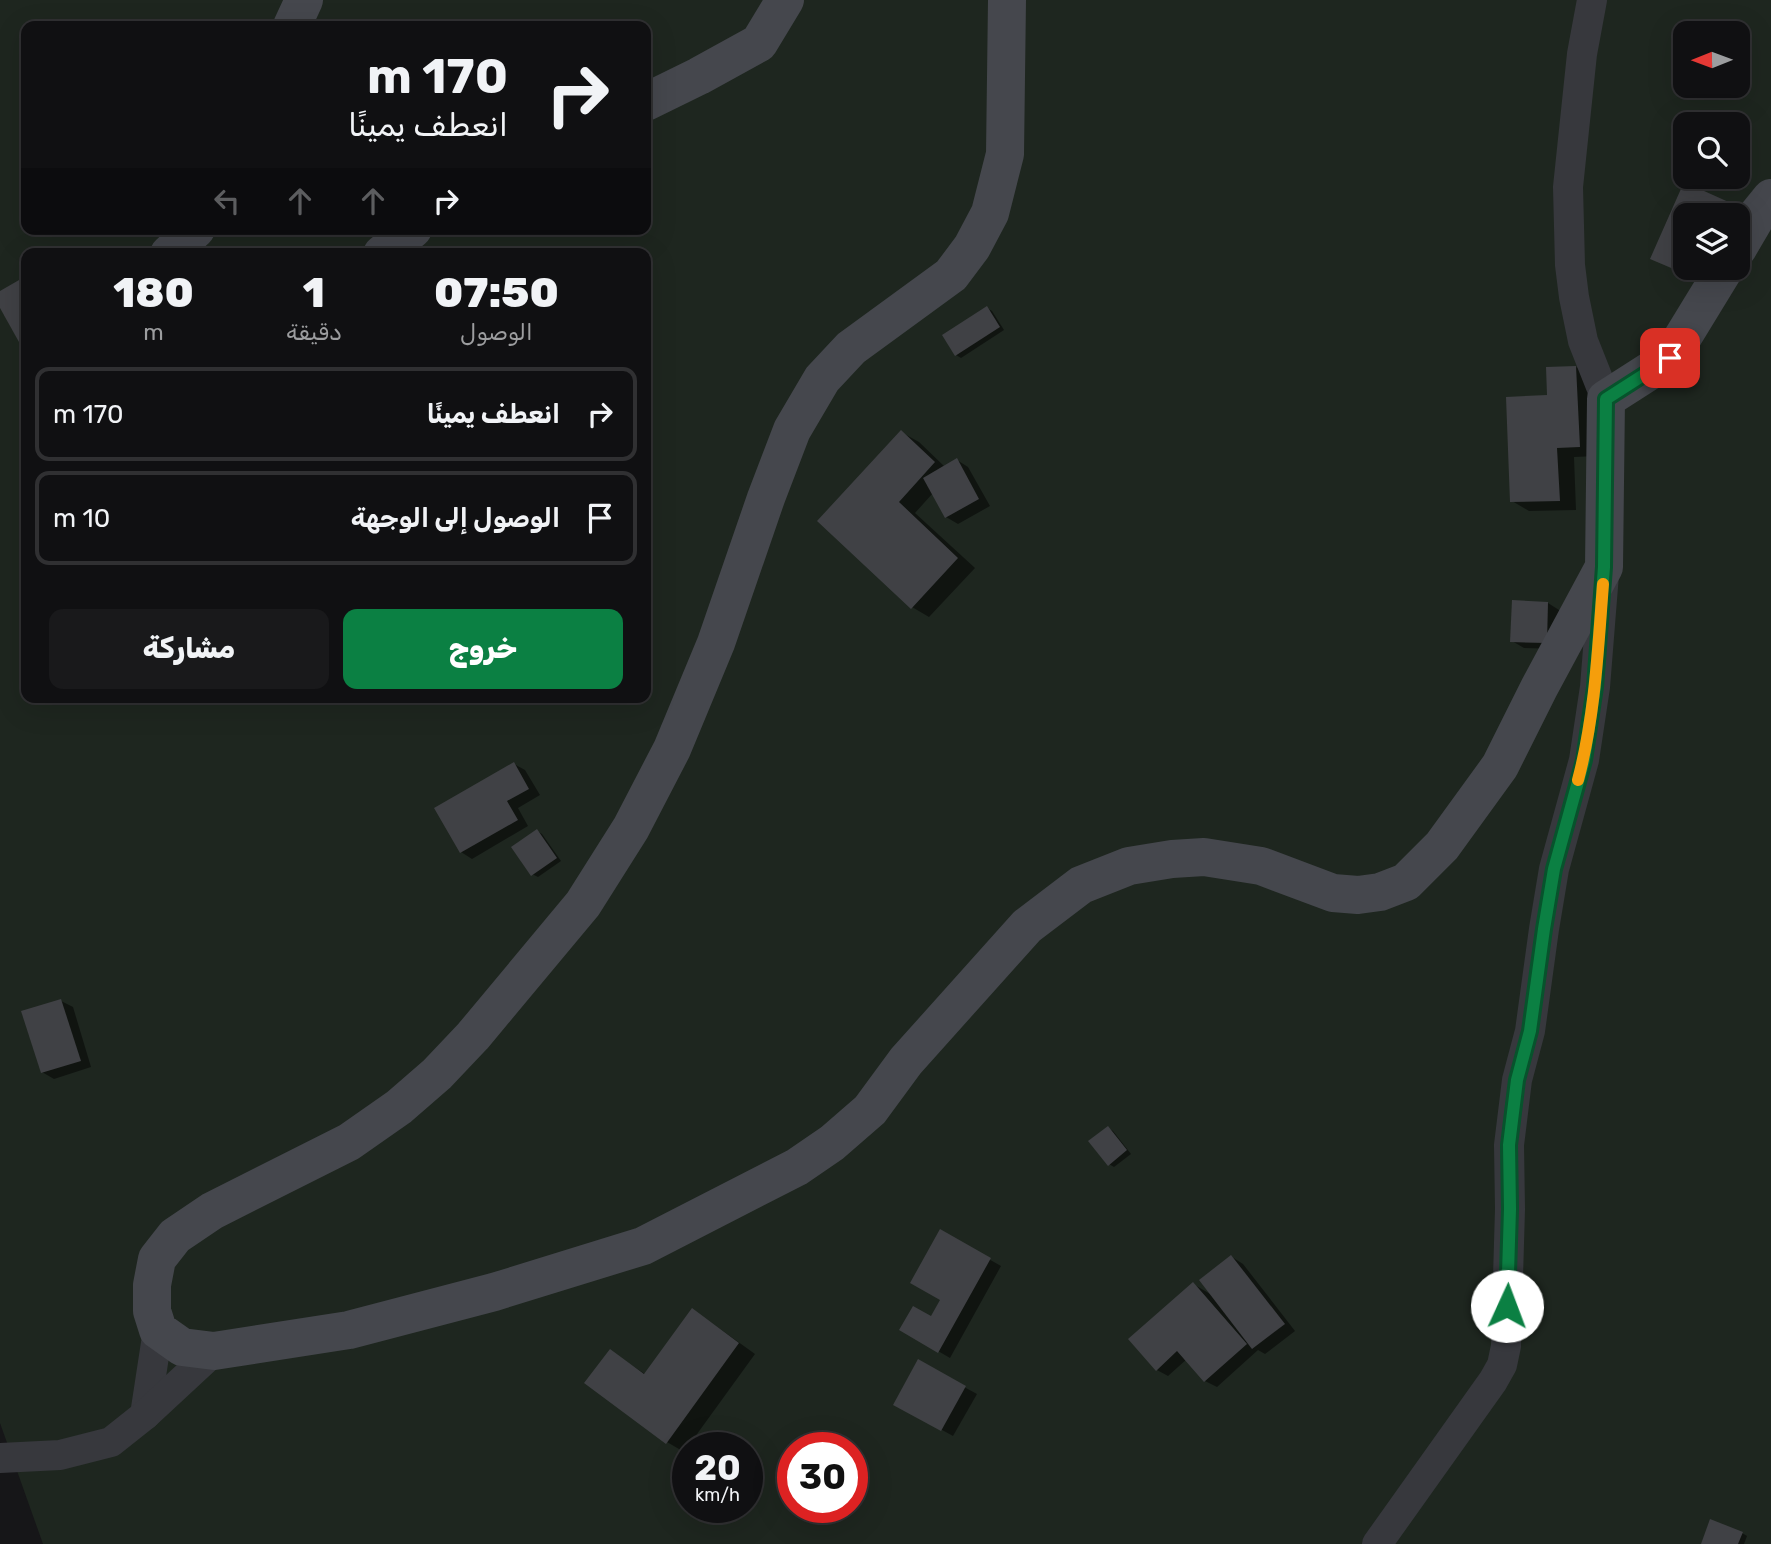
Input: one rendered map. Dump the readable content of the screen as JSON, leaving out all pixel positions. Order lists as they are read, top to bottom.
{
  "north": "left",
  "page": {
    "turn": ["170 m", "انعطف يمينًا"],
    "eta": [
      "07:50",
      "الوصول",
      "1",
      "دقيقة",
      "180",
      "m"
    ],
    "list": [
      {
        "name": "انعطف يمينًا",
        "value": "170 m"
      },
      {
        "name": "الوصول إلى الوجهة",
        "value": "10 m"
      }
    ],
    "buttons": ["خروج", "مشاركة"],
    "speed": "20 km/h",
    "limit": "30"
  }
}
